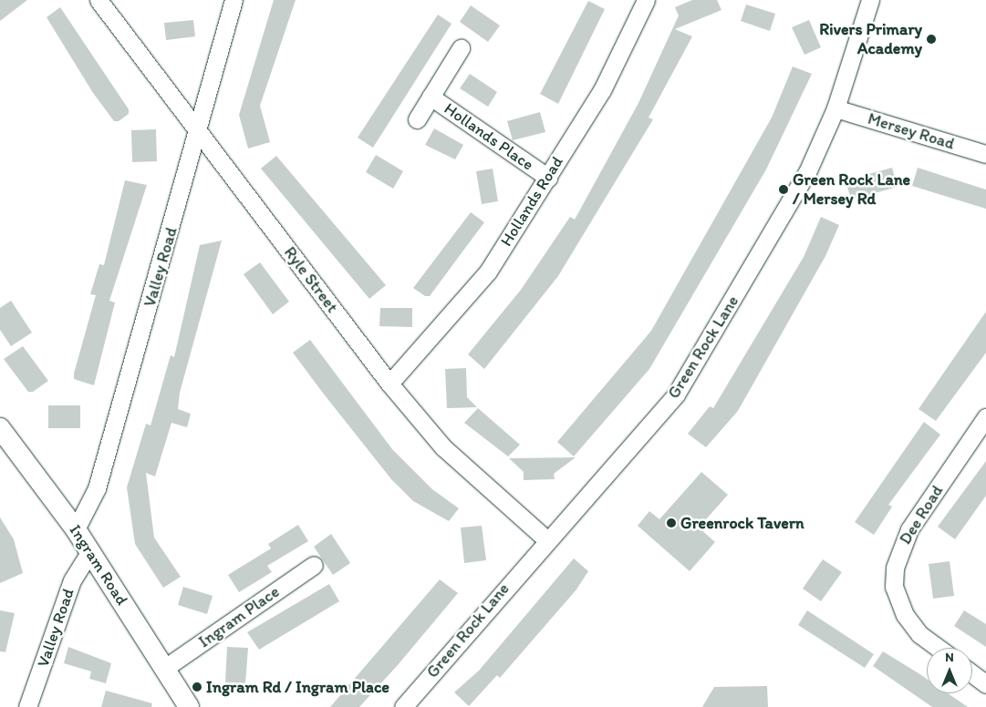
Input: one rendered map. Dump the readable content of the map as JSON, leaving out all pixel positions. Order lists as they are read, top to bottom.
{
  "streets": {
    "street": [
      "Mersey Road",
      "Hollands Place",
      "Hollands Road",
      "Valley Road",
      "Ryle Street",
      "Green Rock Lane",
      "Dee Road",
      "Ingram Road",
      "Ingram Place"
    ]
  },
  "crossings": [
    ["Mersey Road", "Green Rock Lane"],
    ["Hollands Place", "Hollands Road"],
    ["Hollands Road", "Ryle Street"],
    ["Valley Road", "Ryle Street"],
    ["Valley Road", "Ingram Road"],
    ["Ryle Street", "Green Rock Lane"],
    ["Ingram Road", "Ingram Place"]
  ],
  "places": [
    "Rivers Primary Academy",
    "Green Rock Lane / Mersey Rd",
    "Greenrock Tavern",
    "Ingram Rd / Ingram Place"
  ],
  "north": "top"
}
